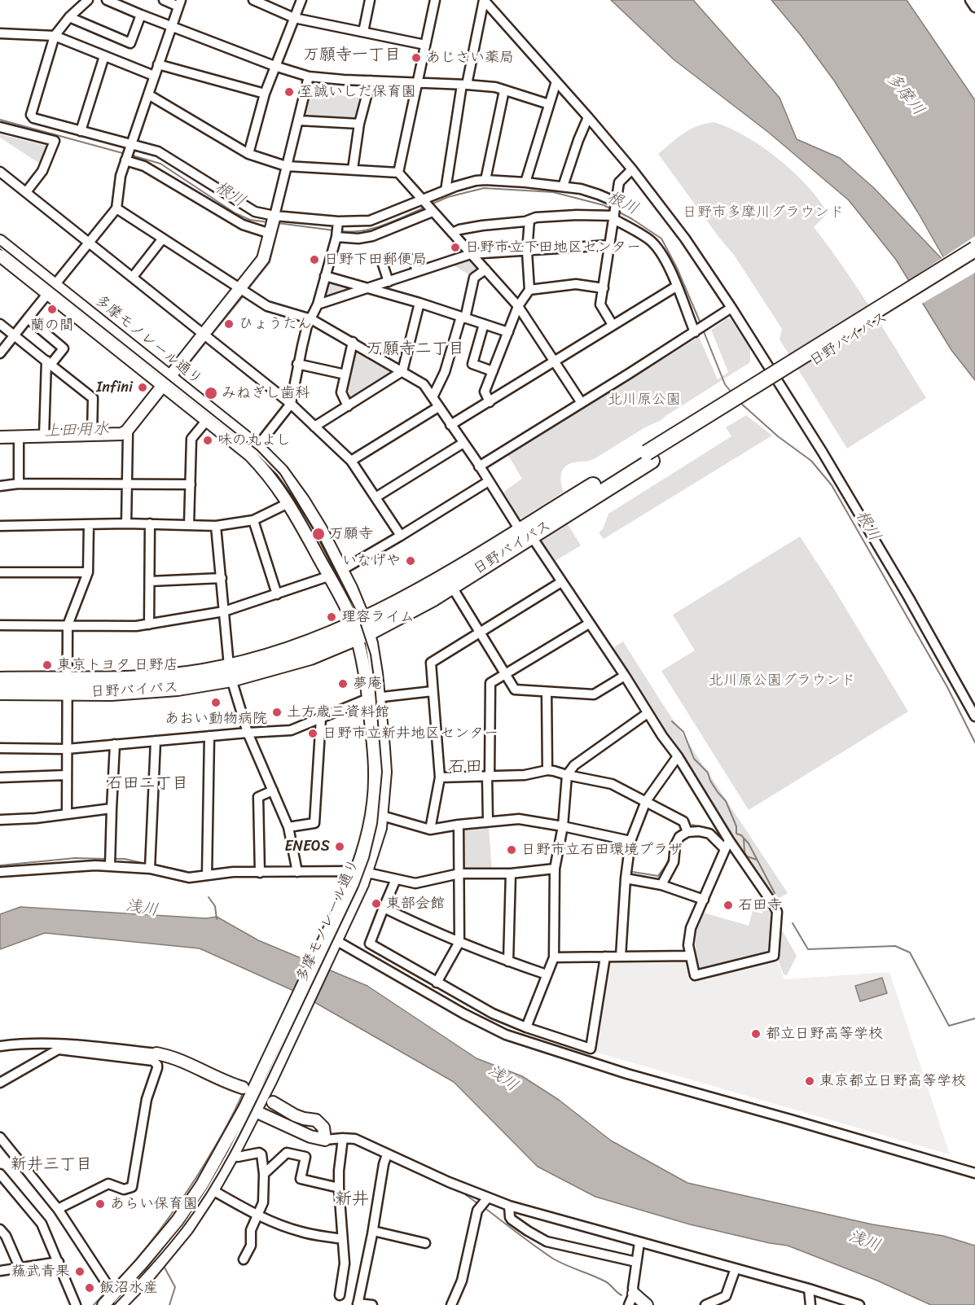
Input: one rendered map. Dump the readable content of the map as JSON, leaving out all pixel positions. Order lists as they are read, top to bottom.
{
  "streets": {
    "highway": ["日野バイパス"],
    "main road": ["多摩モノレール通り"]
  },
  "crossings": [
    ["日野バイパス", "多摩モノレール通り"]
  ],
  "districts": [
    "万願寺一丁目",
    "万願寺二丁目",
    "石田",
    "石田二丁目",
    "新井三丁目",
    "新井"
  ],
  "water": [
    "多摩川",
    "根川",
    "上田用水",
    "浅川"
  ],
  "parks": ["日野市多摩川グラウンド", "北川原公園", "北川原公園グラウンド"],
  "places": [
    "あじさい薬局",
    "至誠いしだ保育園",
    "日野市立下田地区センター",
    "日野下田郵便局",
    "蘭の間",
    "ひょうたん",
    "Infini",
    "みねぎし歯科",
    "味の丸よし",
    "万願寺",
    "いなげや",
    "理容ライム",
    "東京トヨタ 日野店",
    "夢庵",
    "あおい動物病院",
    "土方歳三資料館",
    "日野市立新井地区センター",
    "ENEOS",
    "日野市立石田環境プラザ",
    "東部会館",
    "石田寺",
    "都立日野高等学校",
    "東京都立日野高等学校",
    "あらい保育園",
    "蘓武青果",
    "飯沼水産"
  ]
}
